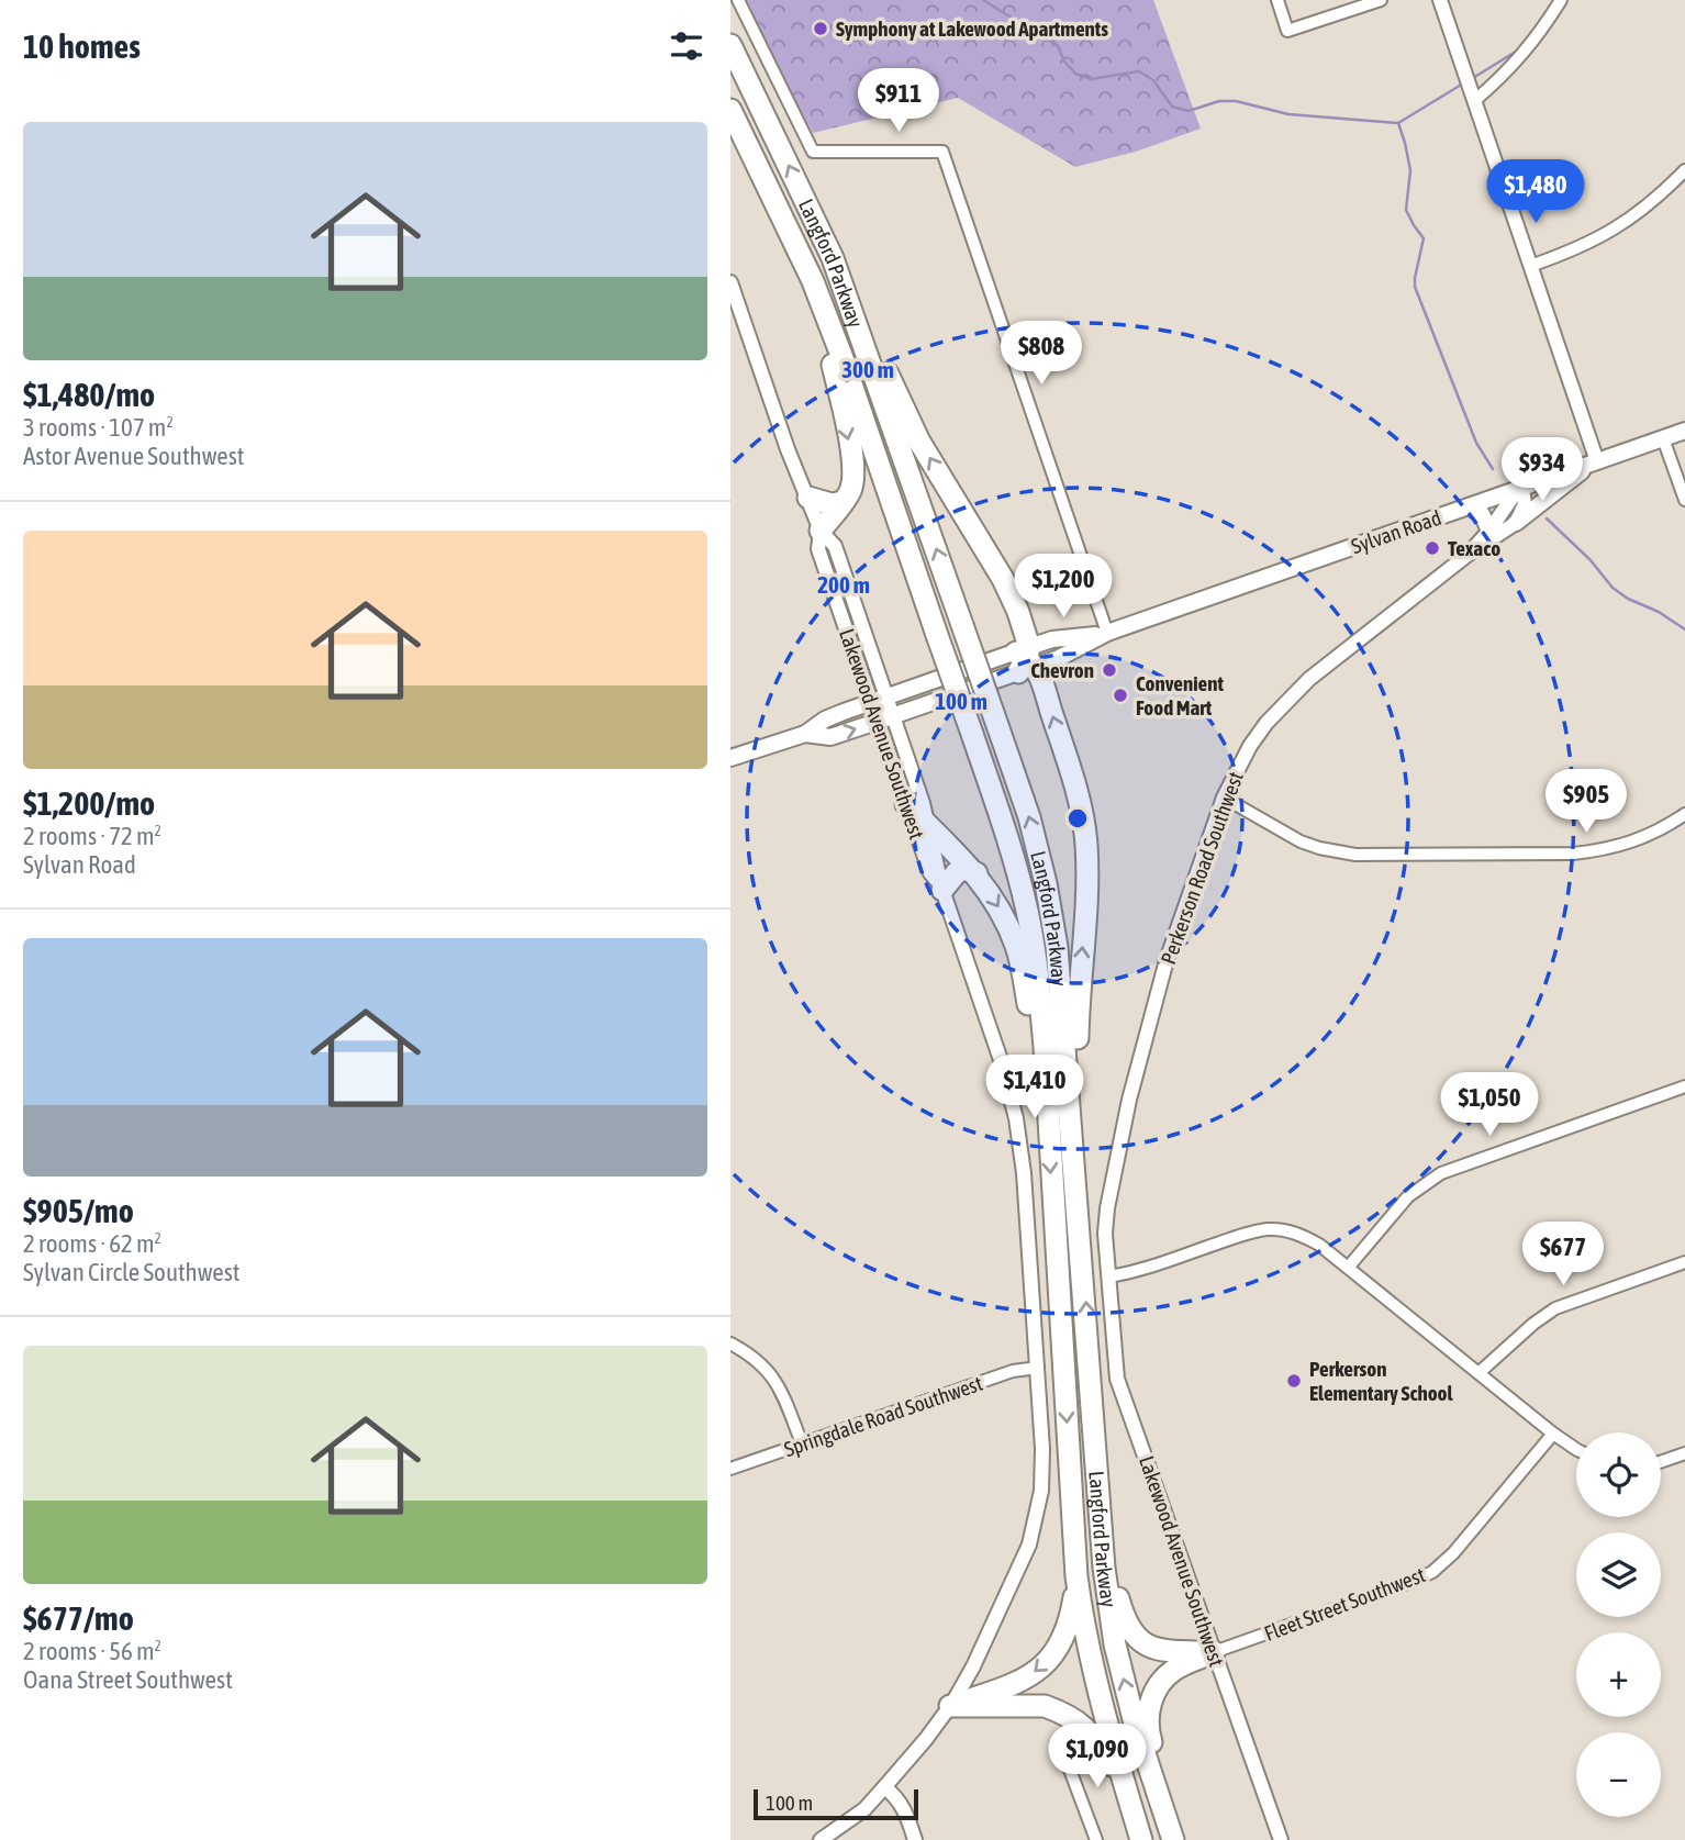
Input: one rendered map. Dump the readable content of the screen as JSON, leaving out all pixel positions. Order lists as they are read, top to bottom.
{
  "streets": {
    "highway": ["Langford Parkway"],
    "main road": ["Sylvan Road"],
    "street": [
      "Lakewood Avenue Southwest",
      "Perkerson Road Southwest",
      "Springdale Road Southwest",
      "Fleet Street Southwest"
    ]
  },
  "crossings": [
    ["Sylvan Road", "Lakewood Avenue Southwest"],
    ["Sylvan Road", "Perkerson Road Southwest"],
    ["Lakewood Avenue Southwest", "Perkerson Road Southwest"],
    ["Lakewood Avenue Southwest", "Springdale Road Southwest"],
    ["Lakewood Avenue Southwest", "Fleet Street Southwest"]
  ],
  "places": [
    "Symphony at Lakewood Apartments",
    "Texaco",
    "Chevron",
    "Convenient Food Mart",
    "Perkerson Elementary School"
  ],
  "scale_bar": "100 m",
  "page": {
    "heading": "10 homes",
    "price": [
      "$911",
      "$1,480",
      "$808",
      "$934",
      "$1,200",
      "$905",
      "$1,410",
      "$1,050",
      "$677",
      "$1,090"
    ],
    "list": [
      {
        "name": "$1,480/mo",
        "note": "3 rooms · 107 m² · Astor Avenue Southwest"
      },
      {
        "name": "$1,200/mo",
        "note": "2 rooms · 72 m² · Sylvan Road"
      },
      {
        "name": "$905/mo",
        "note": "2 rooms · 62 m² · Sylvan Circle Southwest"
      },
      {
        "name": "$677/mo",
        "note": "2 rooms · 56 m² · Oana Street Southwest"
      }
    ],
    "map_buttons": ["+", "−"],
    "scale": "100 m"
  },
  "rings": ["300 m", "200 m", "100 m"]
}
